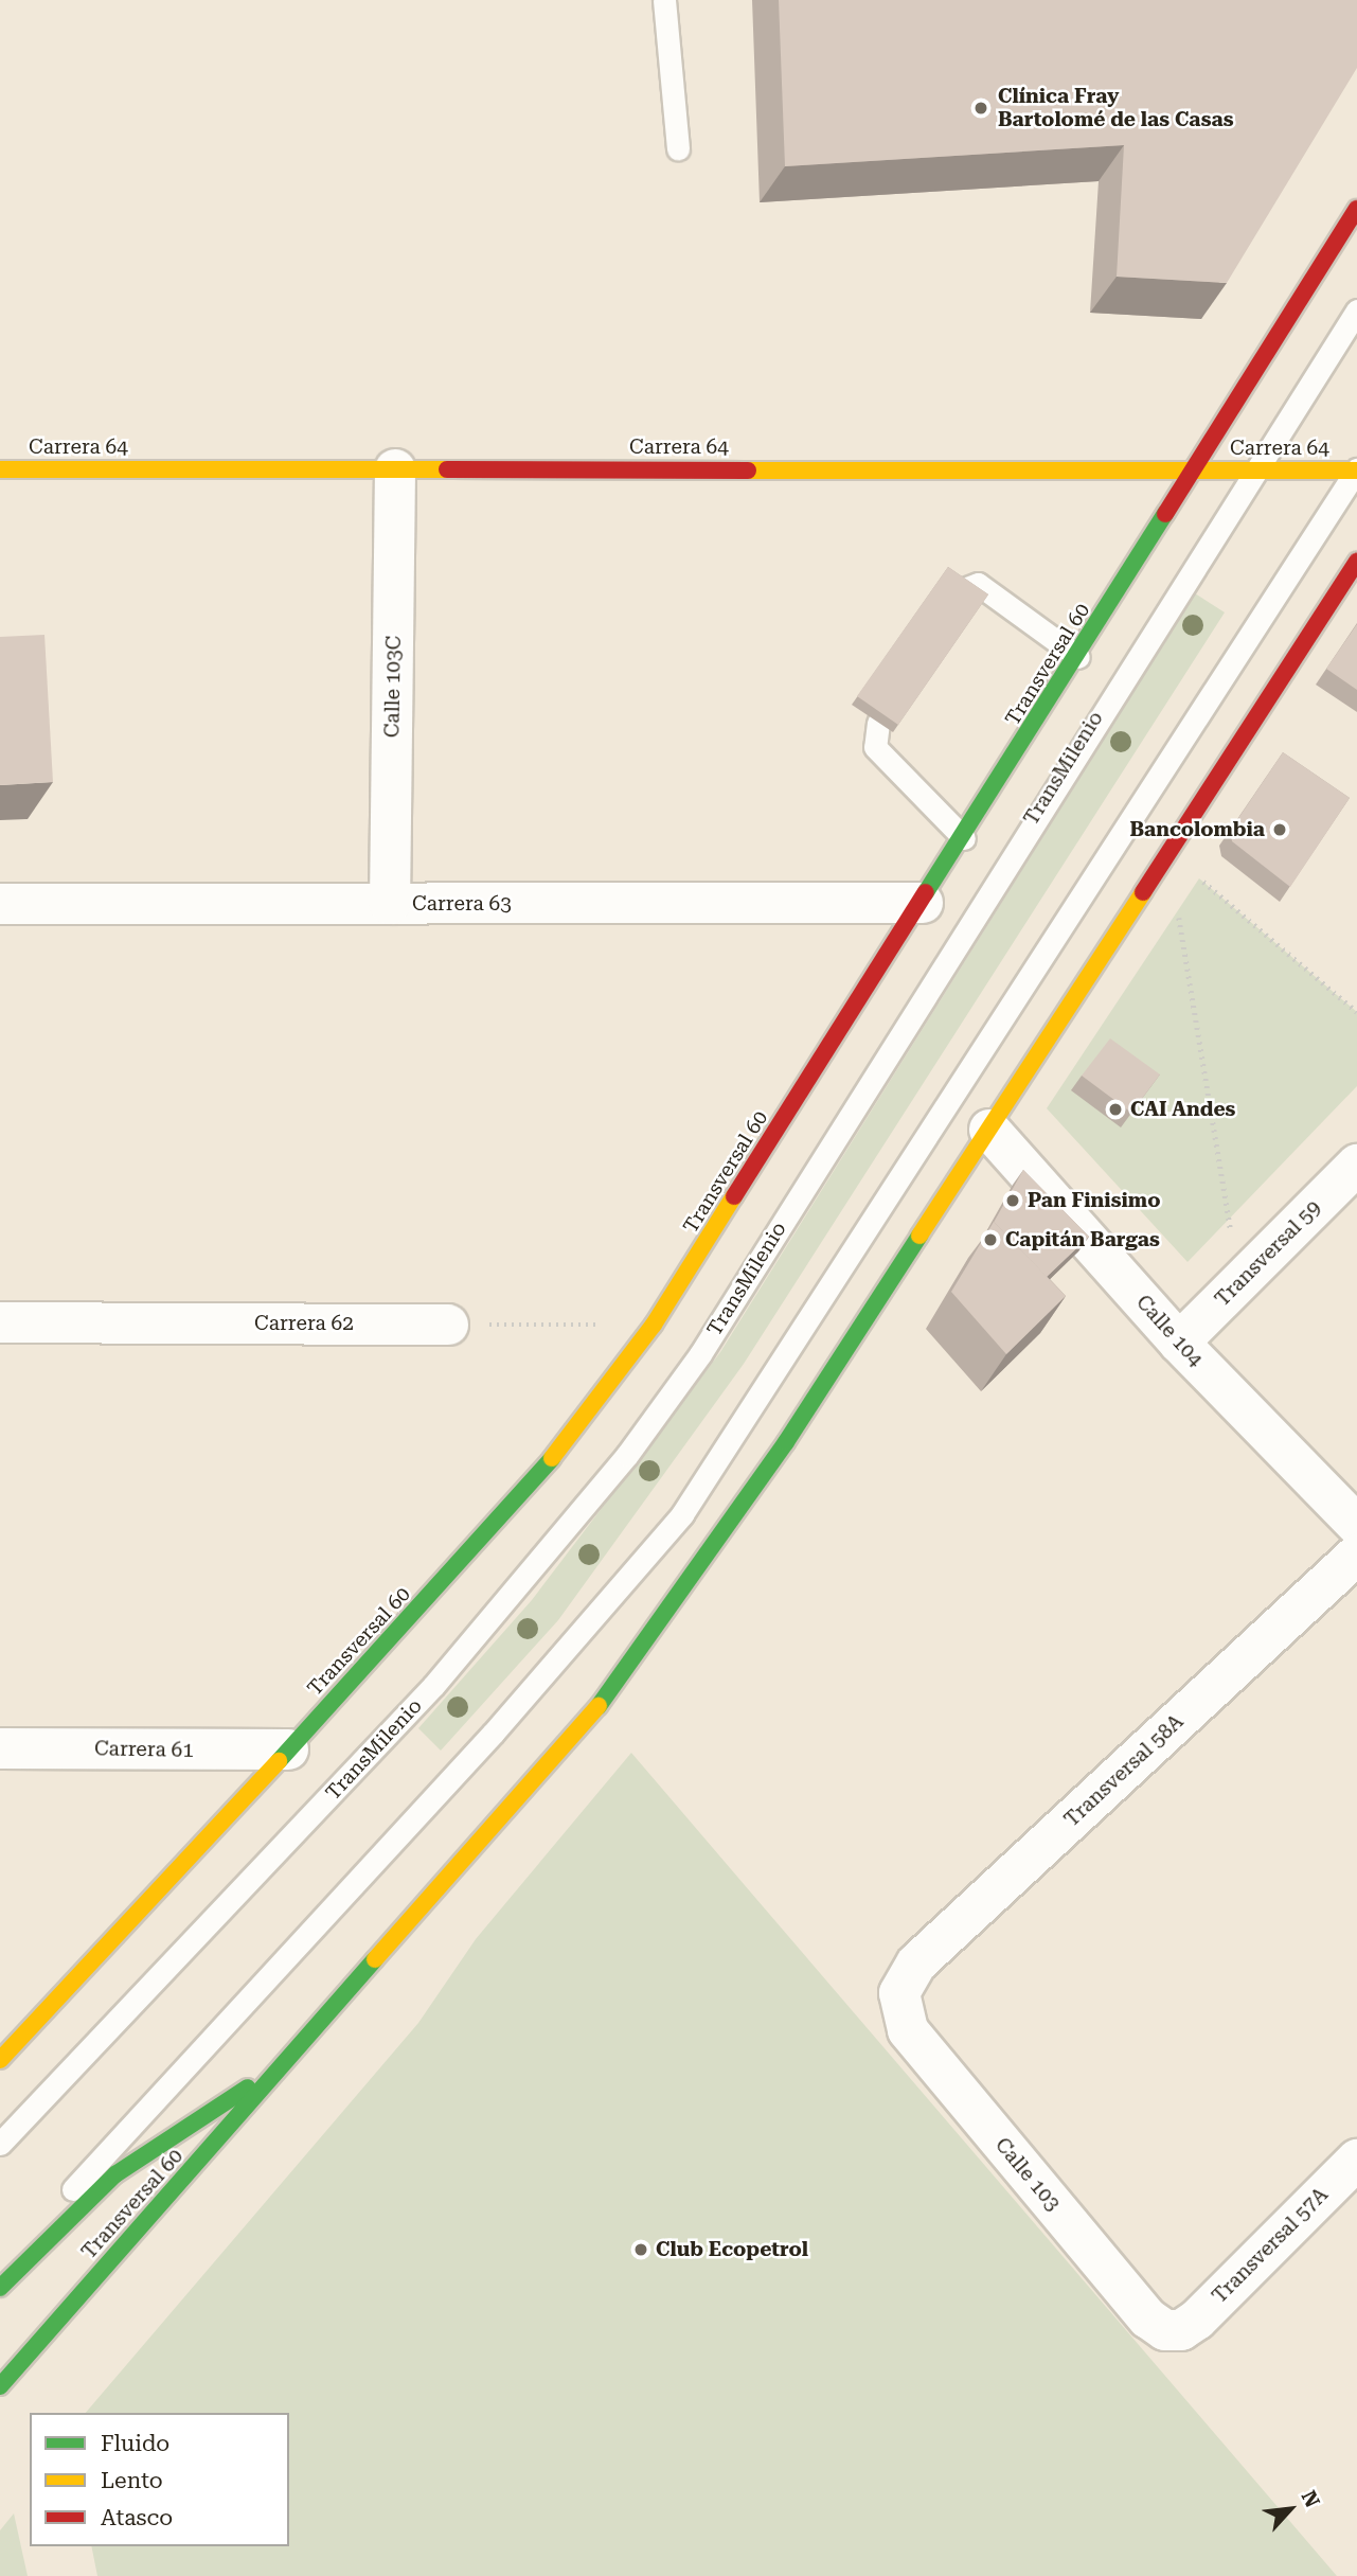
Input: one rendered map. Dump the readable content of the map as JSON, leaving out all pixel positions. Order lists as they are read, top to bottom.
{
  "streets": {
    "main road": ["Carrera 64", "Transversal 60"],
    "street": [
      "Calle 103C",
      "Carrera 63",
      "Transversal 59",
      "Carrera 62",
      "Calle 104",
      "Carrera 61",
      "Transversal 58A",
      "Calle 103",
      "Transversal 57A"
    ],
    "lane": ["TransMilenio"]
  },
  "crossings": [
    ["Carrera 64", "Transversal 60"],
    ["Carrera 64", "Calle 103C"],
    ["Carrera 64", "TransMilenio"],
    ["Transversal 60", "Carrera 63"],
    ["Transversal 60", "Calle 104"],
    ["Transversal 60", "Carrera 61"],
    ["Calle 103C", "Carrera 63"],
    ["Transversal 59", "Calle 104"],
    ["Transversal 58A", "Calle 103"],
    ["Calle 103", "Transversal 57A"]
  ],
  "places": [
    "Clínica Fray Bartolomé de las Casas",
    "Bancolombia",
    "CAI Andes",
    "Pan Finisimo",
    "Capitán Bargas",
    "Club Ecopetrol"
  ],
  "legend": ["Fluido", "Lento", "Atasco"],
  "north": "top right"
}
